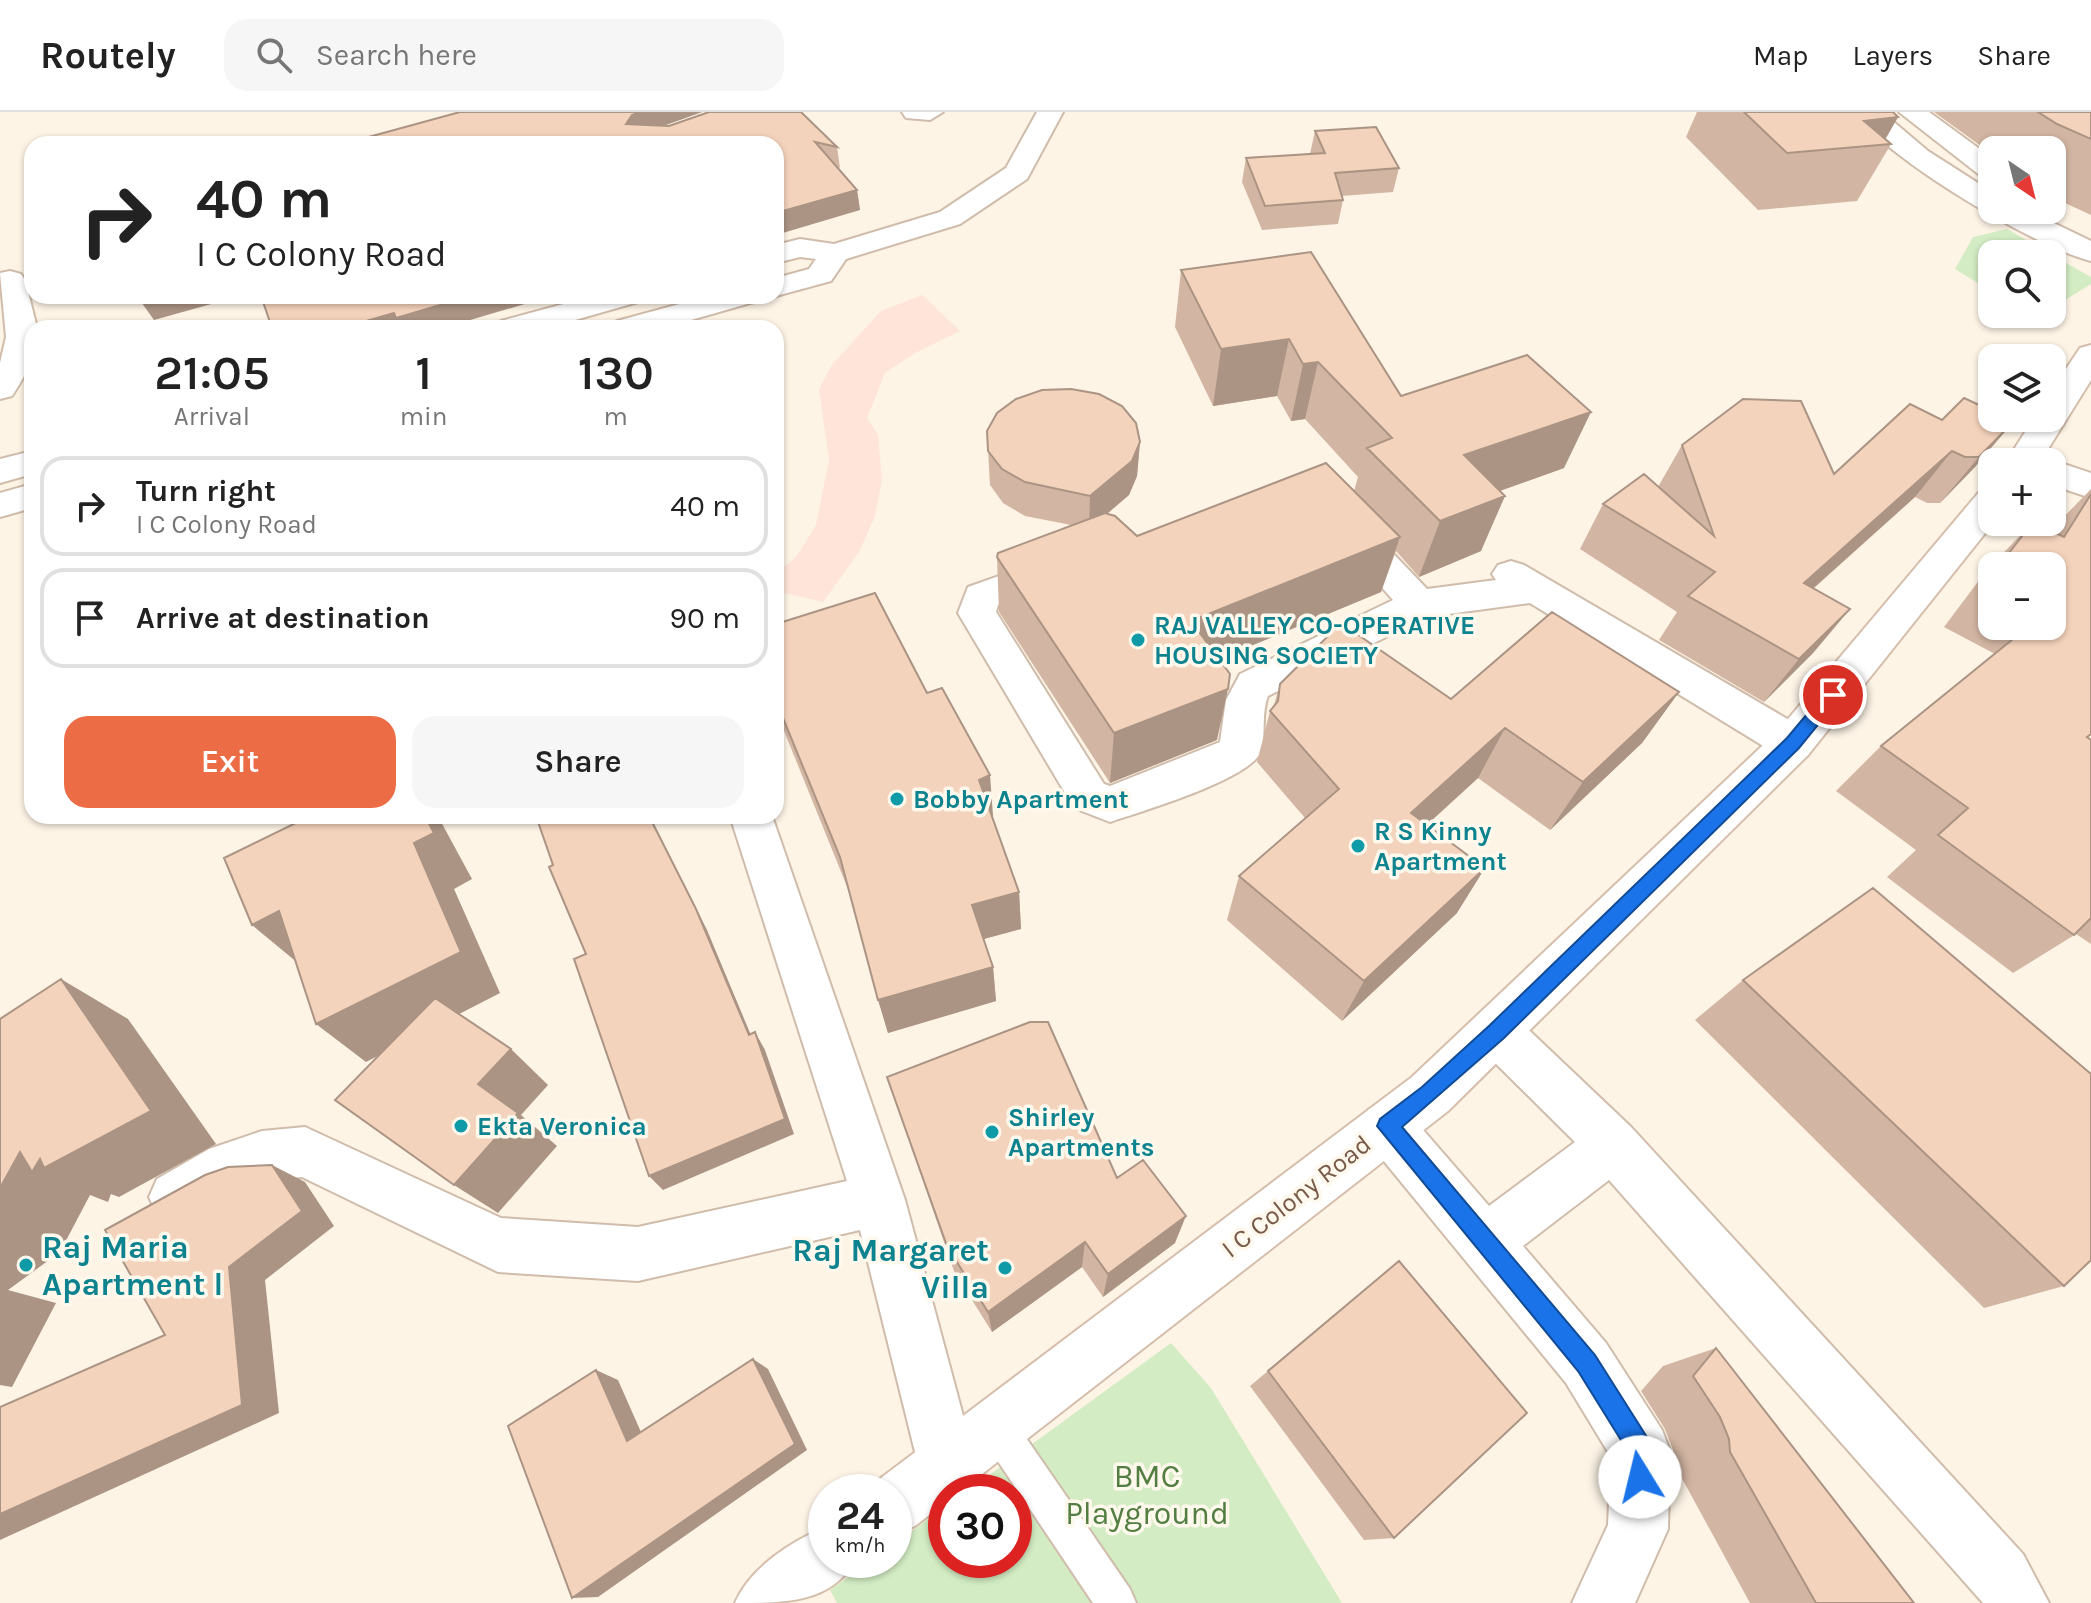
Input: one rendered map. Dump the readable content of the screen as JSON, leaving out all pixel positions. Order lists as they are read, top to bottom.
{
  "streets": {
    "street": ["I C Colony Road"]
  },
  "parks": ["BMC Playground"],
  "places": [
    "RAJ VALLEY CO-OPERATIVE HOUSING SOCIETY",
    "Bobby Apartment",
    "R S Kinny Apartment",
    "Ekta Veronica",
    "Shirley Apartments",
    "Raj Maria Apartment l",
    "Raj Margaret Villa"
  ],
  "north": "bottom right",
  "page": {
    "header": "Routely",
    "search": "Search here",
    "nav": ["Map", "Layers", "Share"],
    "map_buttons": ["+", "−"],
    "turn": ["40 m", "I C Colony Road"],
    "eta": [
      "21:05",
      "Arrival",
      "1",
      "min",
      "130",
      "m"
    ],
    "list": [
      {
        "name": "Turn right",
        "note": "I C Colony Road",
        "value": "40 m"
      },
      {
        "name": "Arrive at destination",
        "value": "90 m"
      }
    ],
    "buttons": ["Exit", "Share"],
    "speed": "24 km/h",
    "limit": "30"
  }
}
